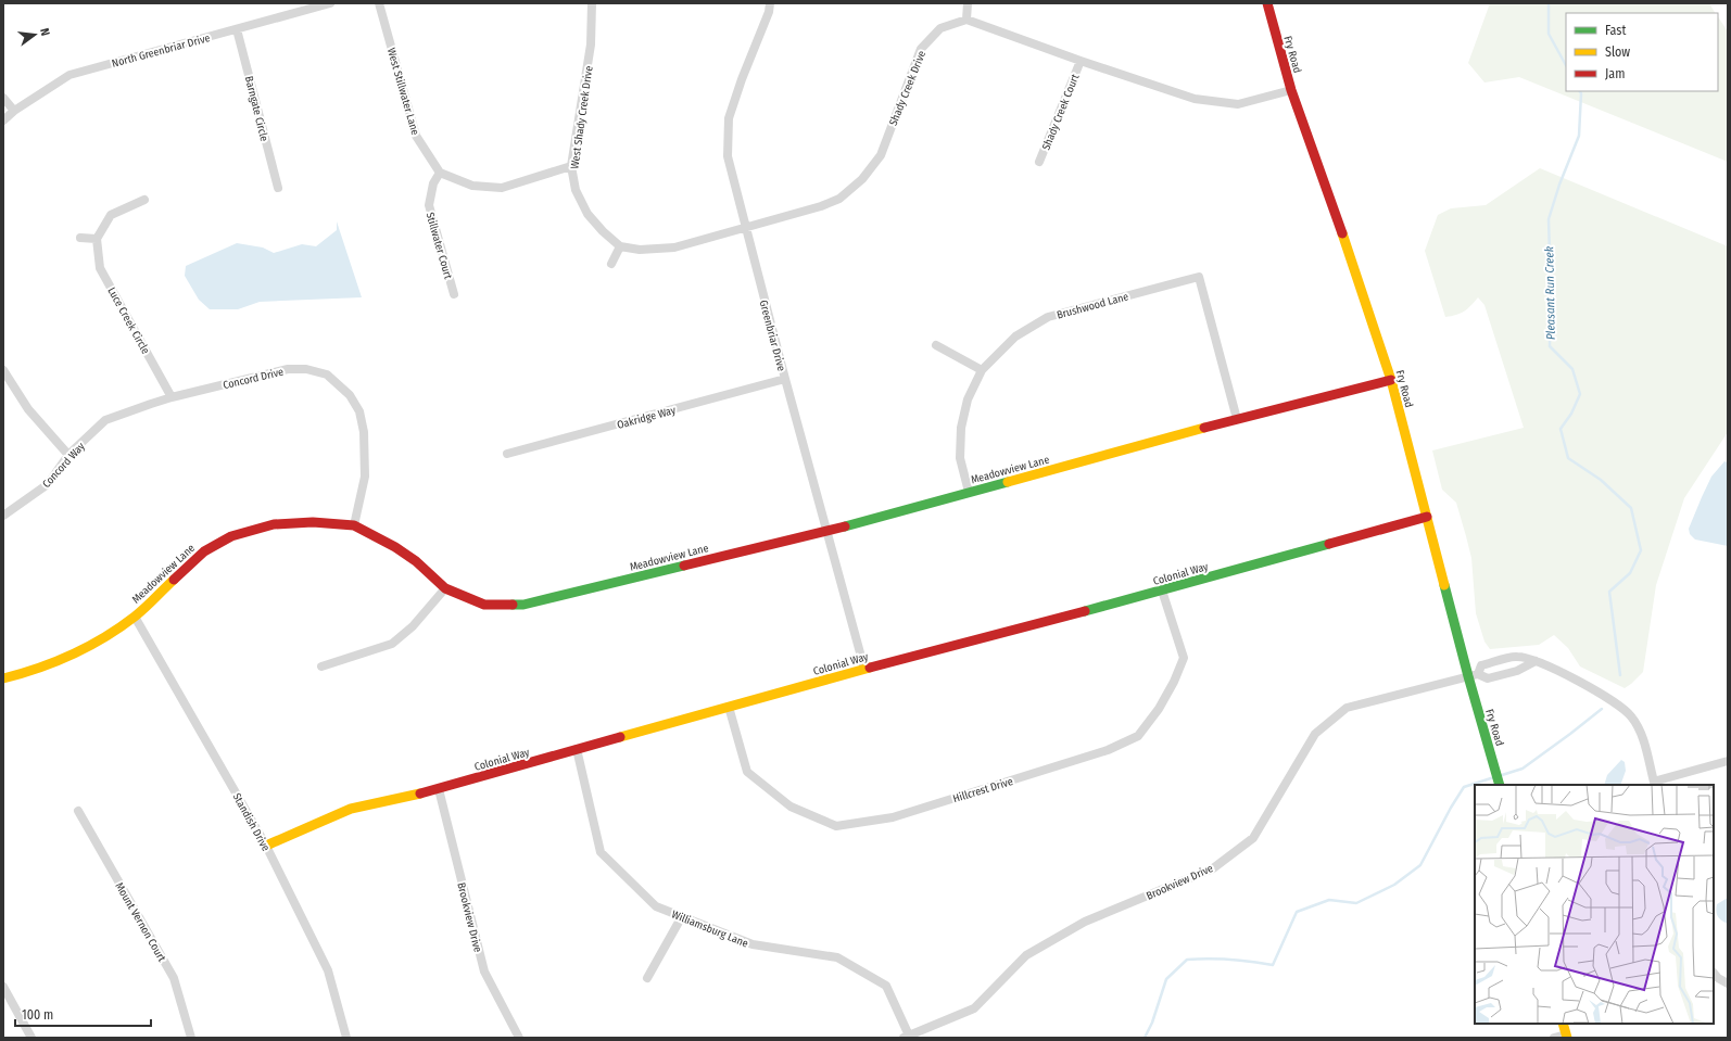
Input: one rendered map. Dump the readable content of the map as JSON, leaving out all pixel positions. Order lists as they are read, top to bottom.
{
  "streets": {
    "street": [
      "North Greenbriar Drive",
      "Fry Road",
      "Shady Creek Drive",
      "West Stillwater Lane",
      "Barngate Circle",
      "Shady Creek Court",
      "West Shady Creek Drive",
      "Stillwater Court",
      "Brushwood Lane",
      "Luce Creek Circle",
      "Greenbriar Drive",
      "Concord Drive",
      "Oakridge Way",
      "Concord Way",
      "Meadowview Lane",
      "Colonial Way",
      "Hillcrest Drive",
      "Standish Drive",
      "Brookview Drive",
      "Mount Vernon Court",
      "Williamsburg Lane"
    ]
  },
  "crossings": [
    ["North Greenbriar Drive", "Barngate Circle"],
    ["Fry Road", "Meadowview Lane"],
    ["Fry Road", "Colonial Way"],
    ["Fry Road", "Brookview Drive"],
    ["Shady Creek Drive", "West Shady Creek Drive"],
    ["Shady Creek Drive", "Greenbriar Drive"],
    ["West Stillwater Lane", "Stillwater Court"],
    ["Brushwood Lane", "Meadowview Lane"],
    ["Luce Creek Circle", "Concord Drive"],
    ["Luce Creek Circle", "Concord Way"],
    ["Greenbriar Drive", "Oakridge Way"],
    ["Greenbriar Drive", "Meadowview Lane"],
    ["Greenbriar Drive", "Colonial Way"],
    ["Concord Drive", "Concord Way"],
    ["Concord Drive", "Meadowview Lane"],
    ["Meadowview Lane", "Standish Drive"],
    ["Colonial Way", "Hillcrest Drive"],
    ["Colonial Way", "Standish Drive"],
    ["Colonial Way", "Brookview Drive"],
    ["Colonial Way", "Williamsburg Lane"],
    ["Brookview Drive", "Williamsburg Lane"]
  ],
  "water": ["Pleasant Run Creek"],
  "legend": ["Fast", "Slow", "Jam"],
  "scale_bar": "100 m",
  "north": "right"
}
